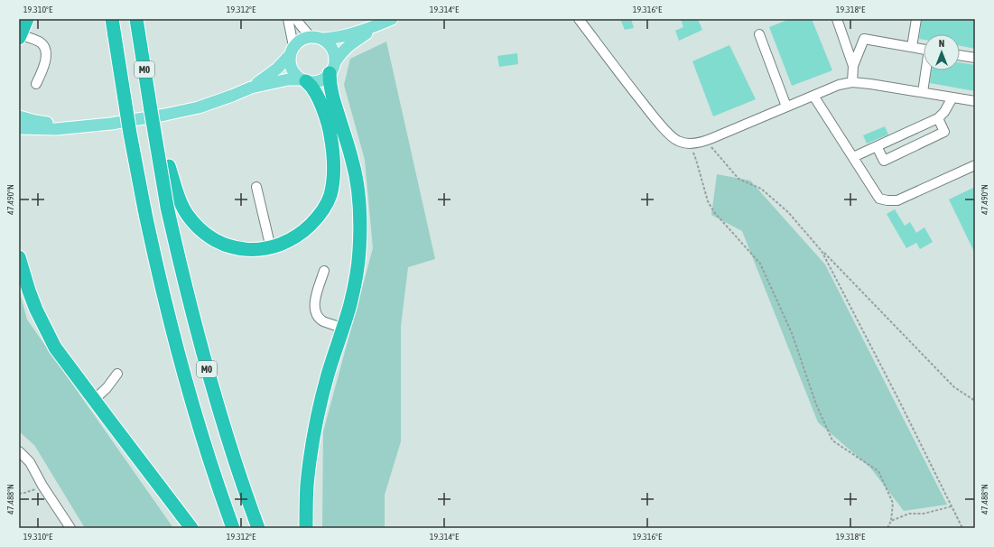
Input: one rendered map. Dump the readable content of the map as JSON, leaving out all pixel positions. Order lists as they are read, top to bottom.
{
  "streets": {
    "highway": ["M0"]
  },
  "north": "top",
  "coordinates": [
    "19.310°E",
    "19.312°E",
    "19.314°E",
    "19.316°E",
    "19.318°E",
    "47.490°N",
    "47.488°N"
  ]
}
